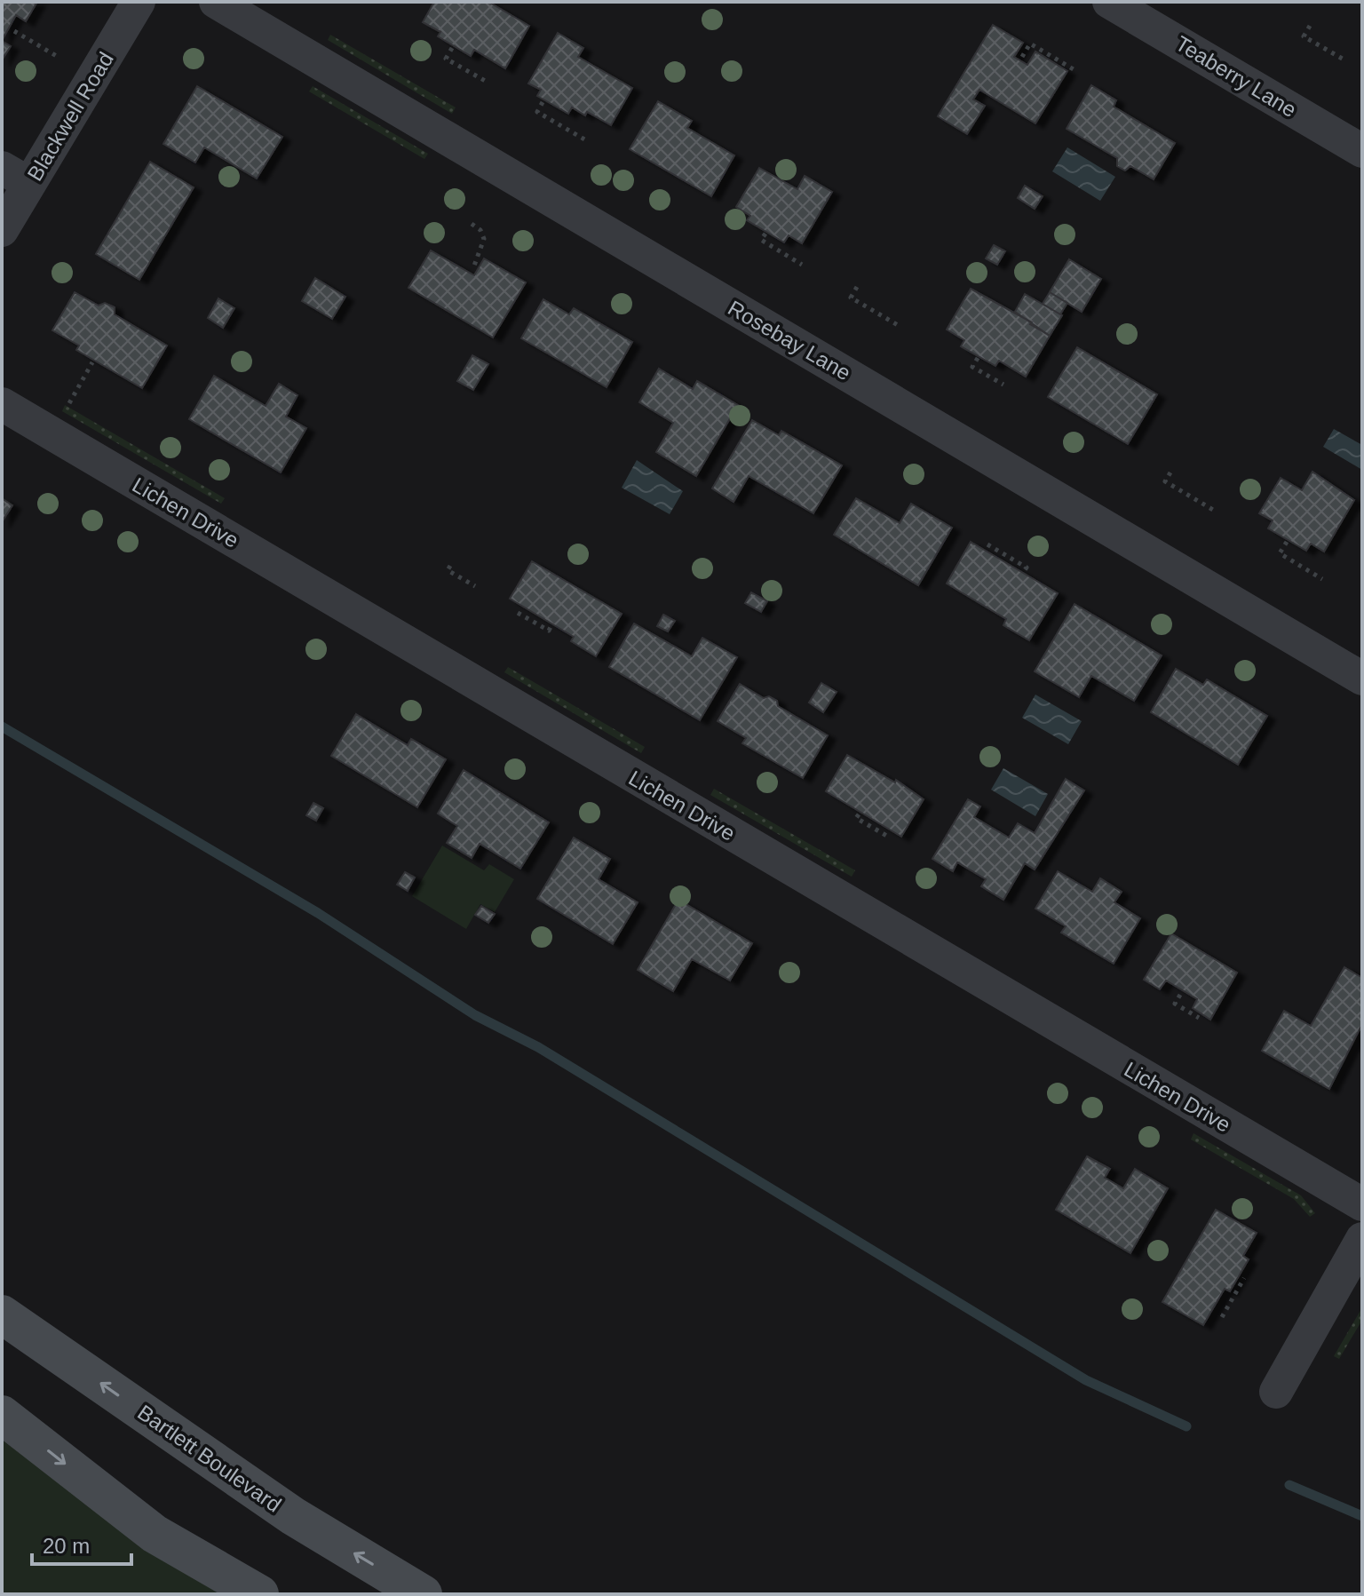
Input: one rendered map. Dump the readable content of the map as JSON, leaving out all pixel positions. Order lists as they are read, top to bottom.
{
  "streets": {
    "main road": ["Bartlett Boulevard"],
    "street": [
      "Teaberry Lane",
      "Blackwell Road",
      "Rosebay Lane",
      "Lichen Drive"
    ]
  },
  "scale_bar": "20 m"
}
